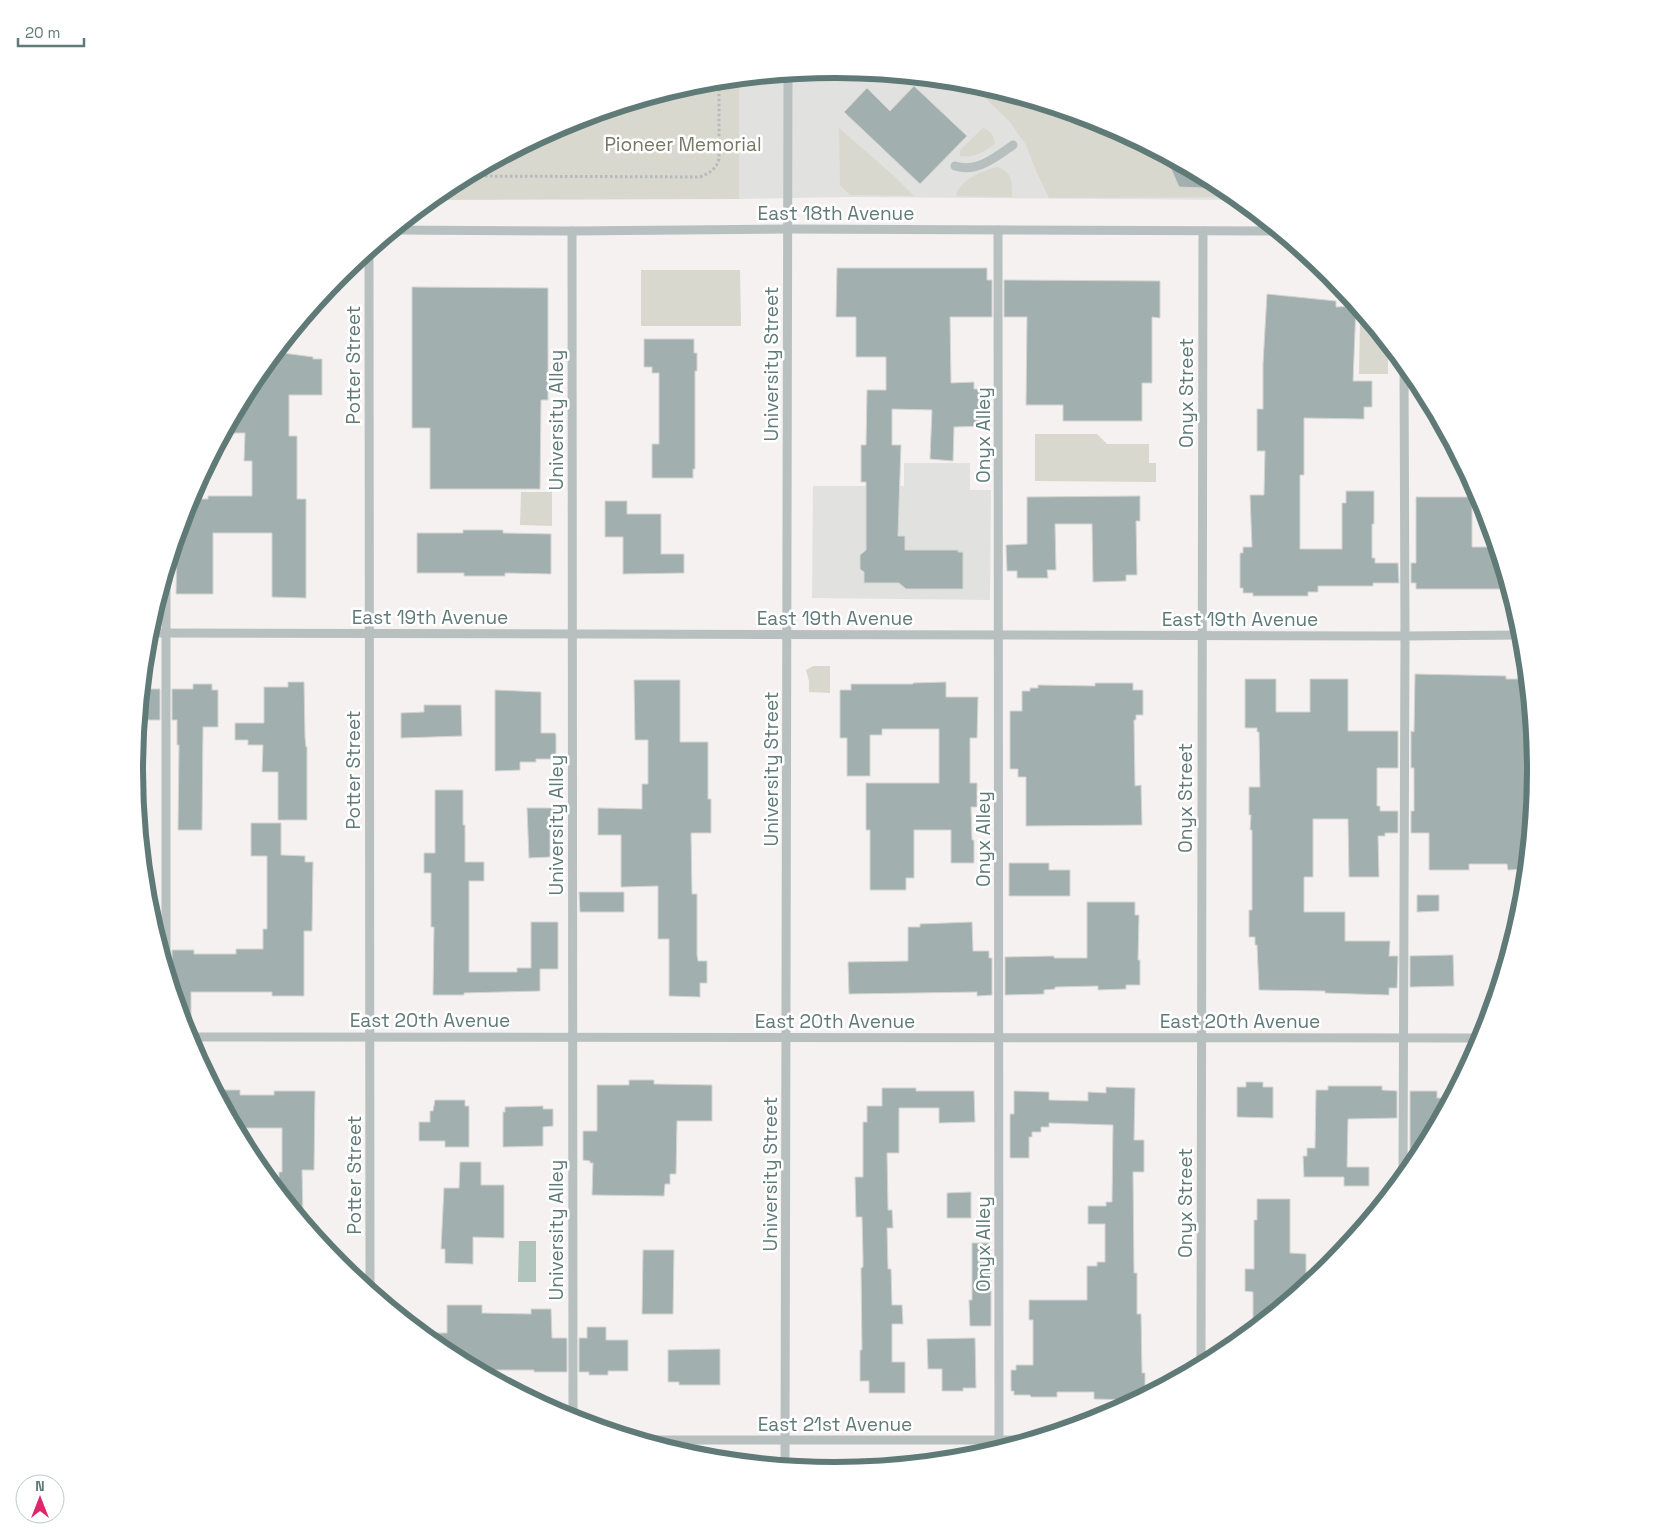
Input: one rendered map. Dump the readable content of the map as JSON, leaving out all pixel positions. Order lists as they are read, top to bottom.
{
  "streets": {
    "street": [
      "East 18th Avenue",
      "University Street",
      "Potter Street",
      "Onyx Street",
      "University Alley",
      "Onyx Alley",
      "East 19th Avenue",
      "East 20th Avenue",
      "East 21st Avenue"
    ]
  },
  "crossings": [
    ["East 18th Avenue", "University Street"],
    ["East 18th Avenue", "Onyx Street"],
    ["East 18th Avenue", "University Alley"],
    ["East 18th Avenue", "Onyx Alley"],
    ["University Street", "East 19th Avenue"],
    ["University Street", "East 20th Avenue"],
    ["University Street", "East 21st Avenue"],
    ["Potter Street", "East 19th Avenue"],
    ["Potter Street", "East 20th Avenue"],
    ["Onyx Street", "East 19th Avenue"],
    ["Onyx Street", "East 20th Avenue"],
    ["University Alley", "East 19th Avenue"],
    ["University Alley", "East 20th Avenue"],
    ["Onyx Alley", "East 19th Avenue"],
    ["Onyx Alley", "East 20th Avenue"]
  ],
  "parks": ["Pioneer Memorial"],
  "scale_bar": "20 m",
  "north": "top"
}
